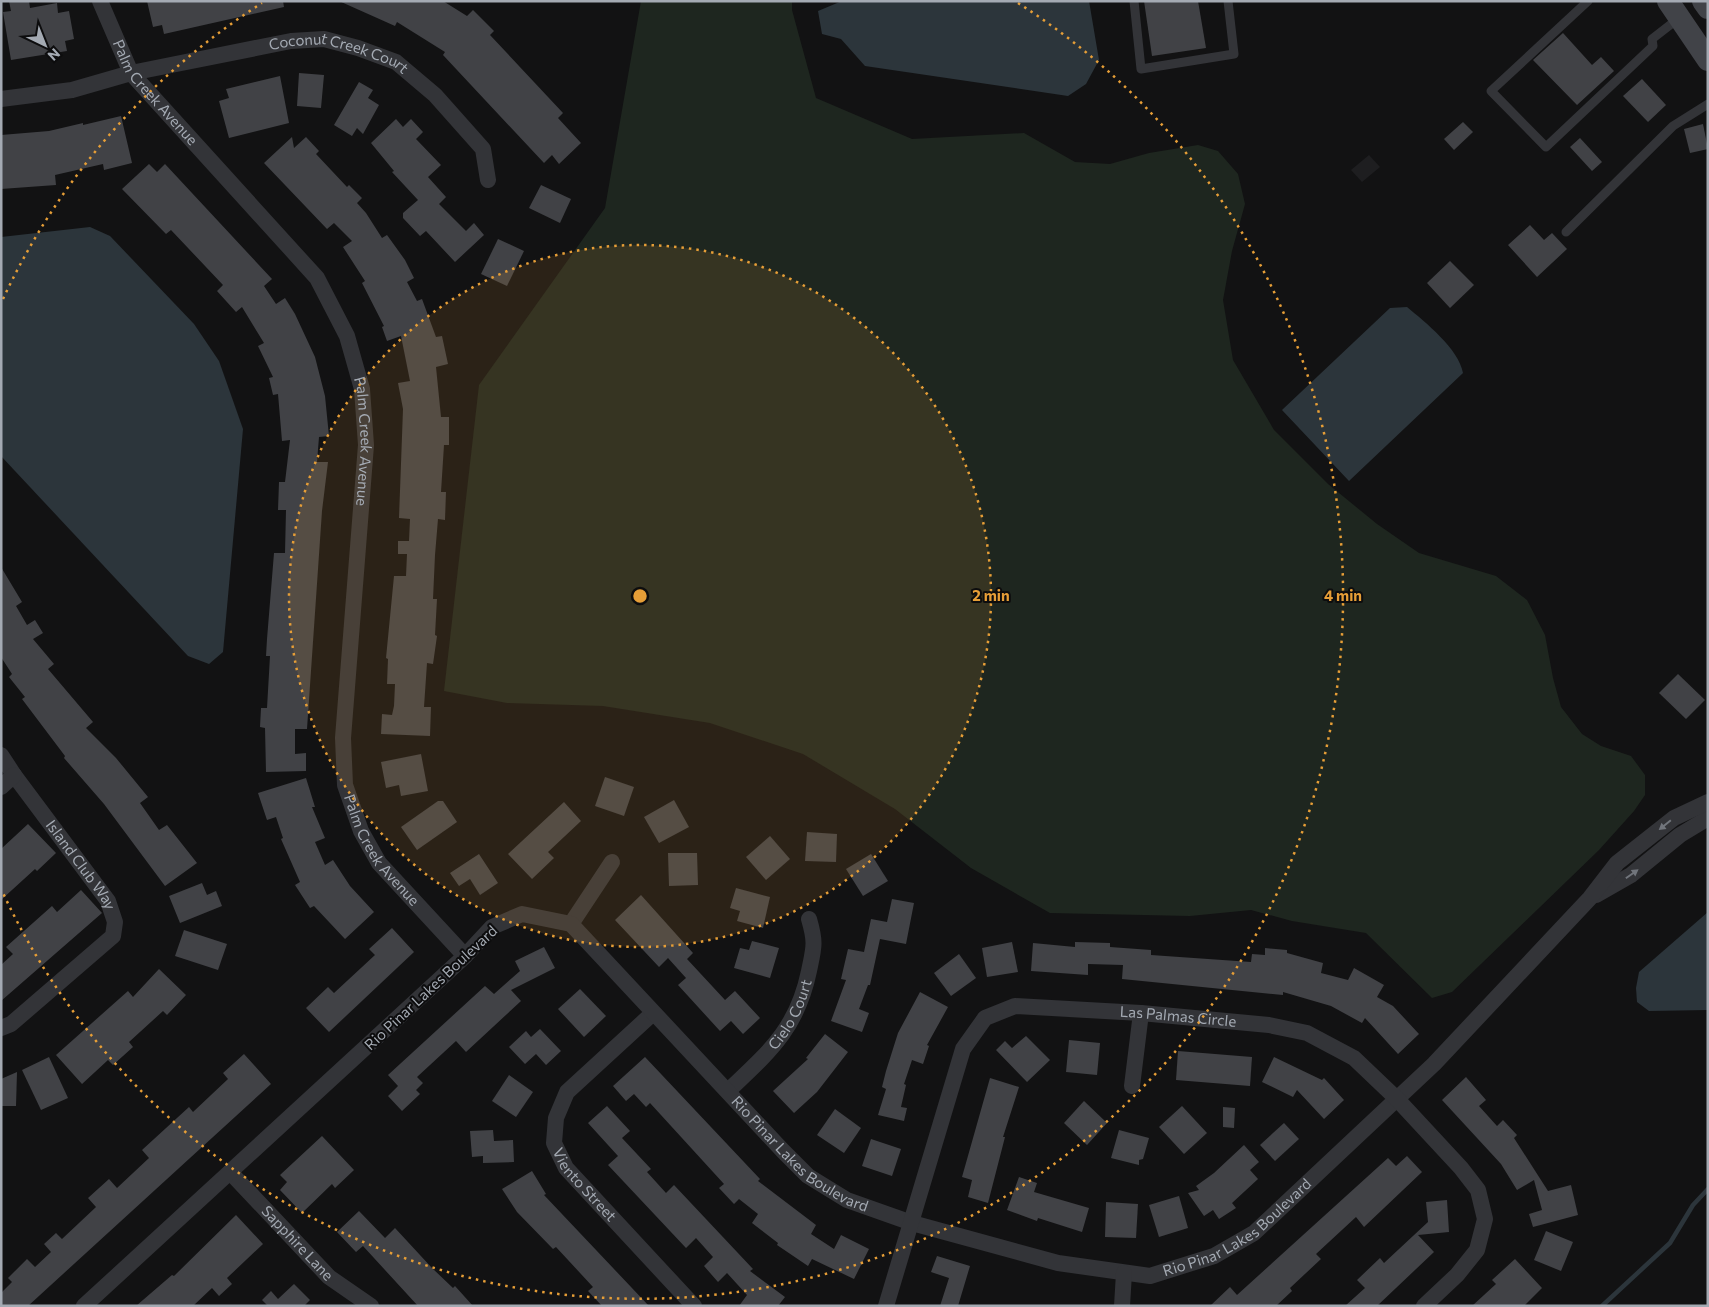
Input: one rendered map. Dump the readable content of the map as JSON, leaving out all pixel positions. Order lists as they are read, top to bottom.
{
  "streets": {
    "street": [
      "Coconut Creek Court",
      "Palm Creek Avenue",
      "Island Club Way",
      "Rio Pinar Lakes Boulevard",
      "Cielo Court",
      "Las Palmas Circle",
      "Viento Street",
      "Sapphire Lane"
    ]
  },
  "crossings": [
    ["Coconut Creek Court", "Palm Creek Avenue"],
    ["Palm Creek Avenue", "Rio Pinar Lakes Boulevard"],
    ["Rio Pinar Lakes Boulevard", "Cielo Court"],
    ["Rio Pinar Lakes Boulevard", "Las Palmas Circle"],
    ["Rio Pinar Lakes Boulevard", "Viento Street"],
    ["Rio Pinar Lakes Boulevard", "Sapphire Lane"]
  ],
  "north": "bottom right",
  "rings": ["2 min", "4 min"]
}
